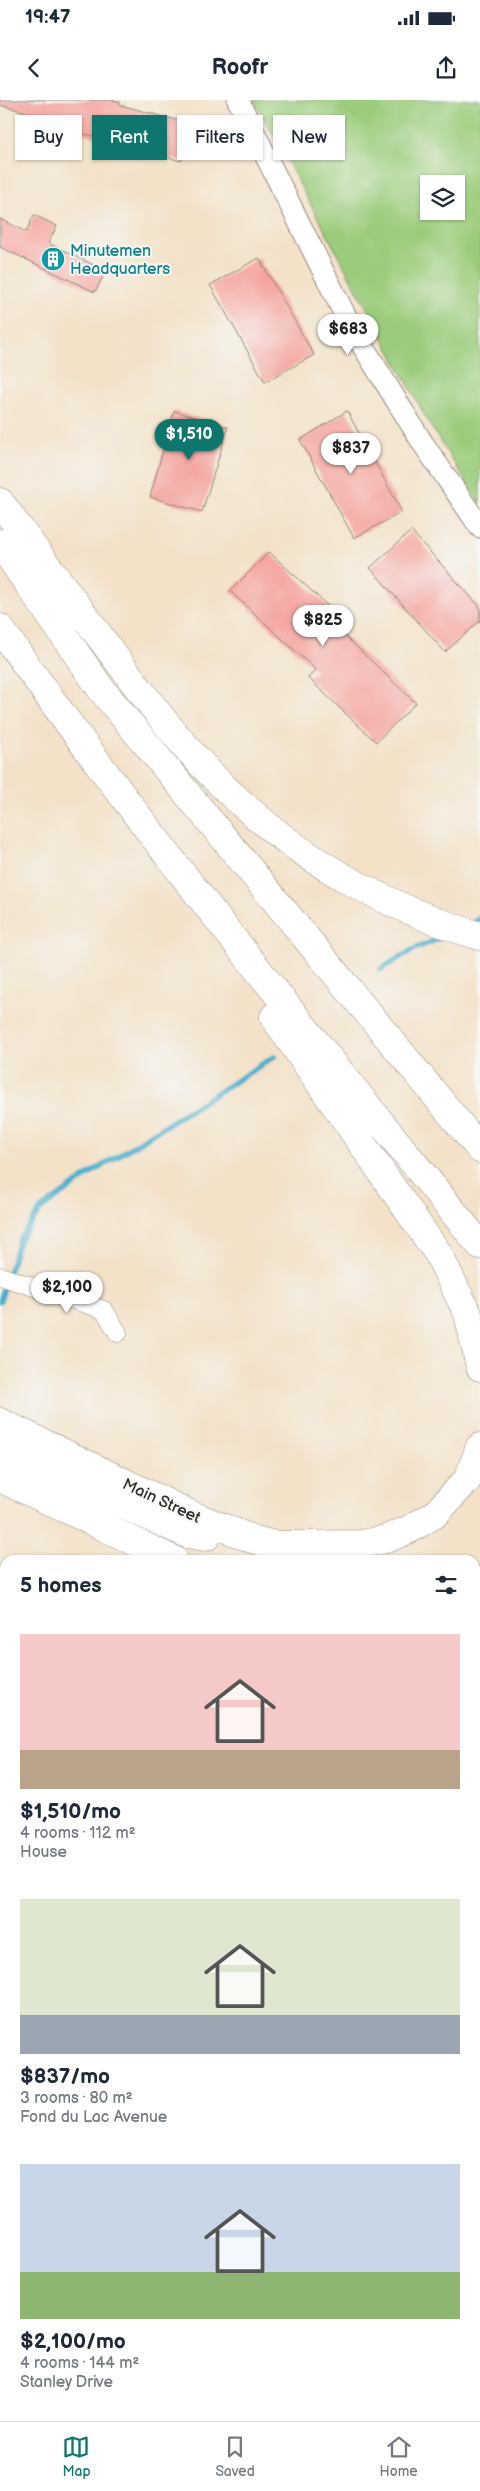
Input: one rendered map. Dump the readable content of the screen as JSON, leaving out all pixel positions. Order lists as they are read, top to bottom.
{
  "streets": {
    "main road": ["Main Street"]
  },
  "places": {
    "building": ["Minutemen Headquarters"]
  },
  "page": {
    "status": "19:47",
    "header": "Roofr",
    "chip": [
      "Buy",
      "Rent",
      "Filters",
      "New"
    ],
    "price": [
      "$683",
      "$1,510",
      "$837",
      "$825",
      "$2,100"
    ],
    "heading": "5 homes",
    "list": [
      {
        "name": "$1,510/mo",
        "note": "4 rooms · 112 m² · House"
      },
      {
        "name": "$837/mo",
        "note": "3 rooms · 80 m² · Fond du Lac Avenue"
      },
      {
        "name": "$2,100/mo",
        "note": "4 rooms · 144 m² · Stanley Drive"
      }
    ],
    "tabs": ["Map", "Saved", "Home"]
  }
}
